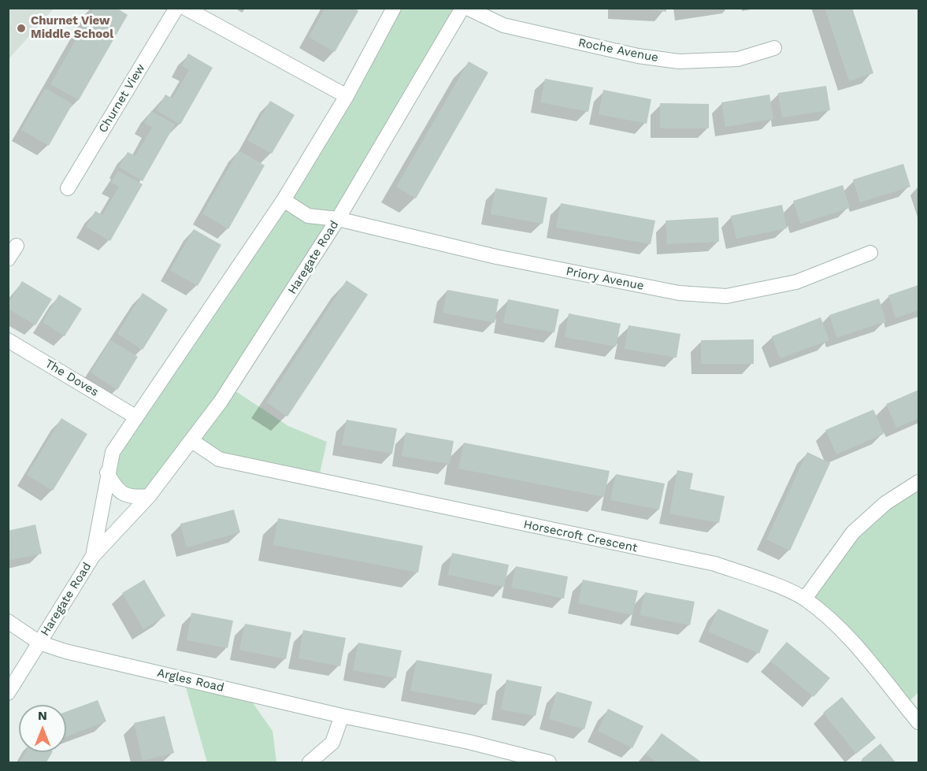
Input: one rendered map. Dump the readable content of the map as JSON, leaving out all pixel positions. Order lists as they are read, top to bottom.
{
  "streets": {
    "street": [
      "Roche Avenue",
      "Churnet View",
      "Haregate Road",
      "Priory Avenue",
      "The Doves",
      "Horsecroft Crescent",
      "Argles Road"
    ]
  },
  "crossings": [
    ["Haregate Road", "Priory Avenue"],
    ["Haregate Road", "The Doves"],
    ["Haregate Road", "Horsecroft Crescent"],
    ["Haregate Road", "Argles Road"]
  ],
  "places": ["Churnet View Middle School"],
  "north": "top"
}
